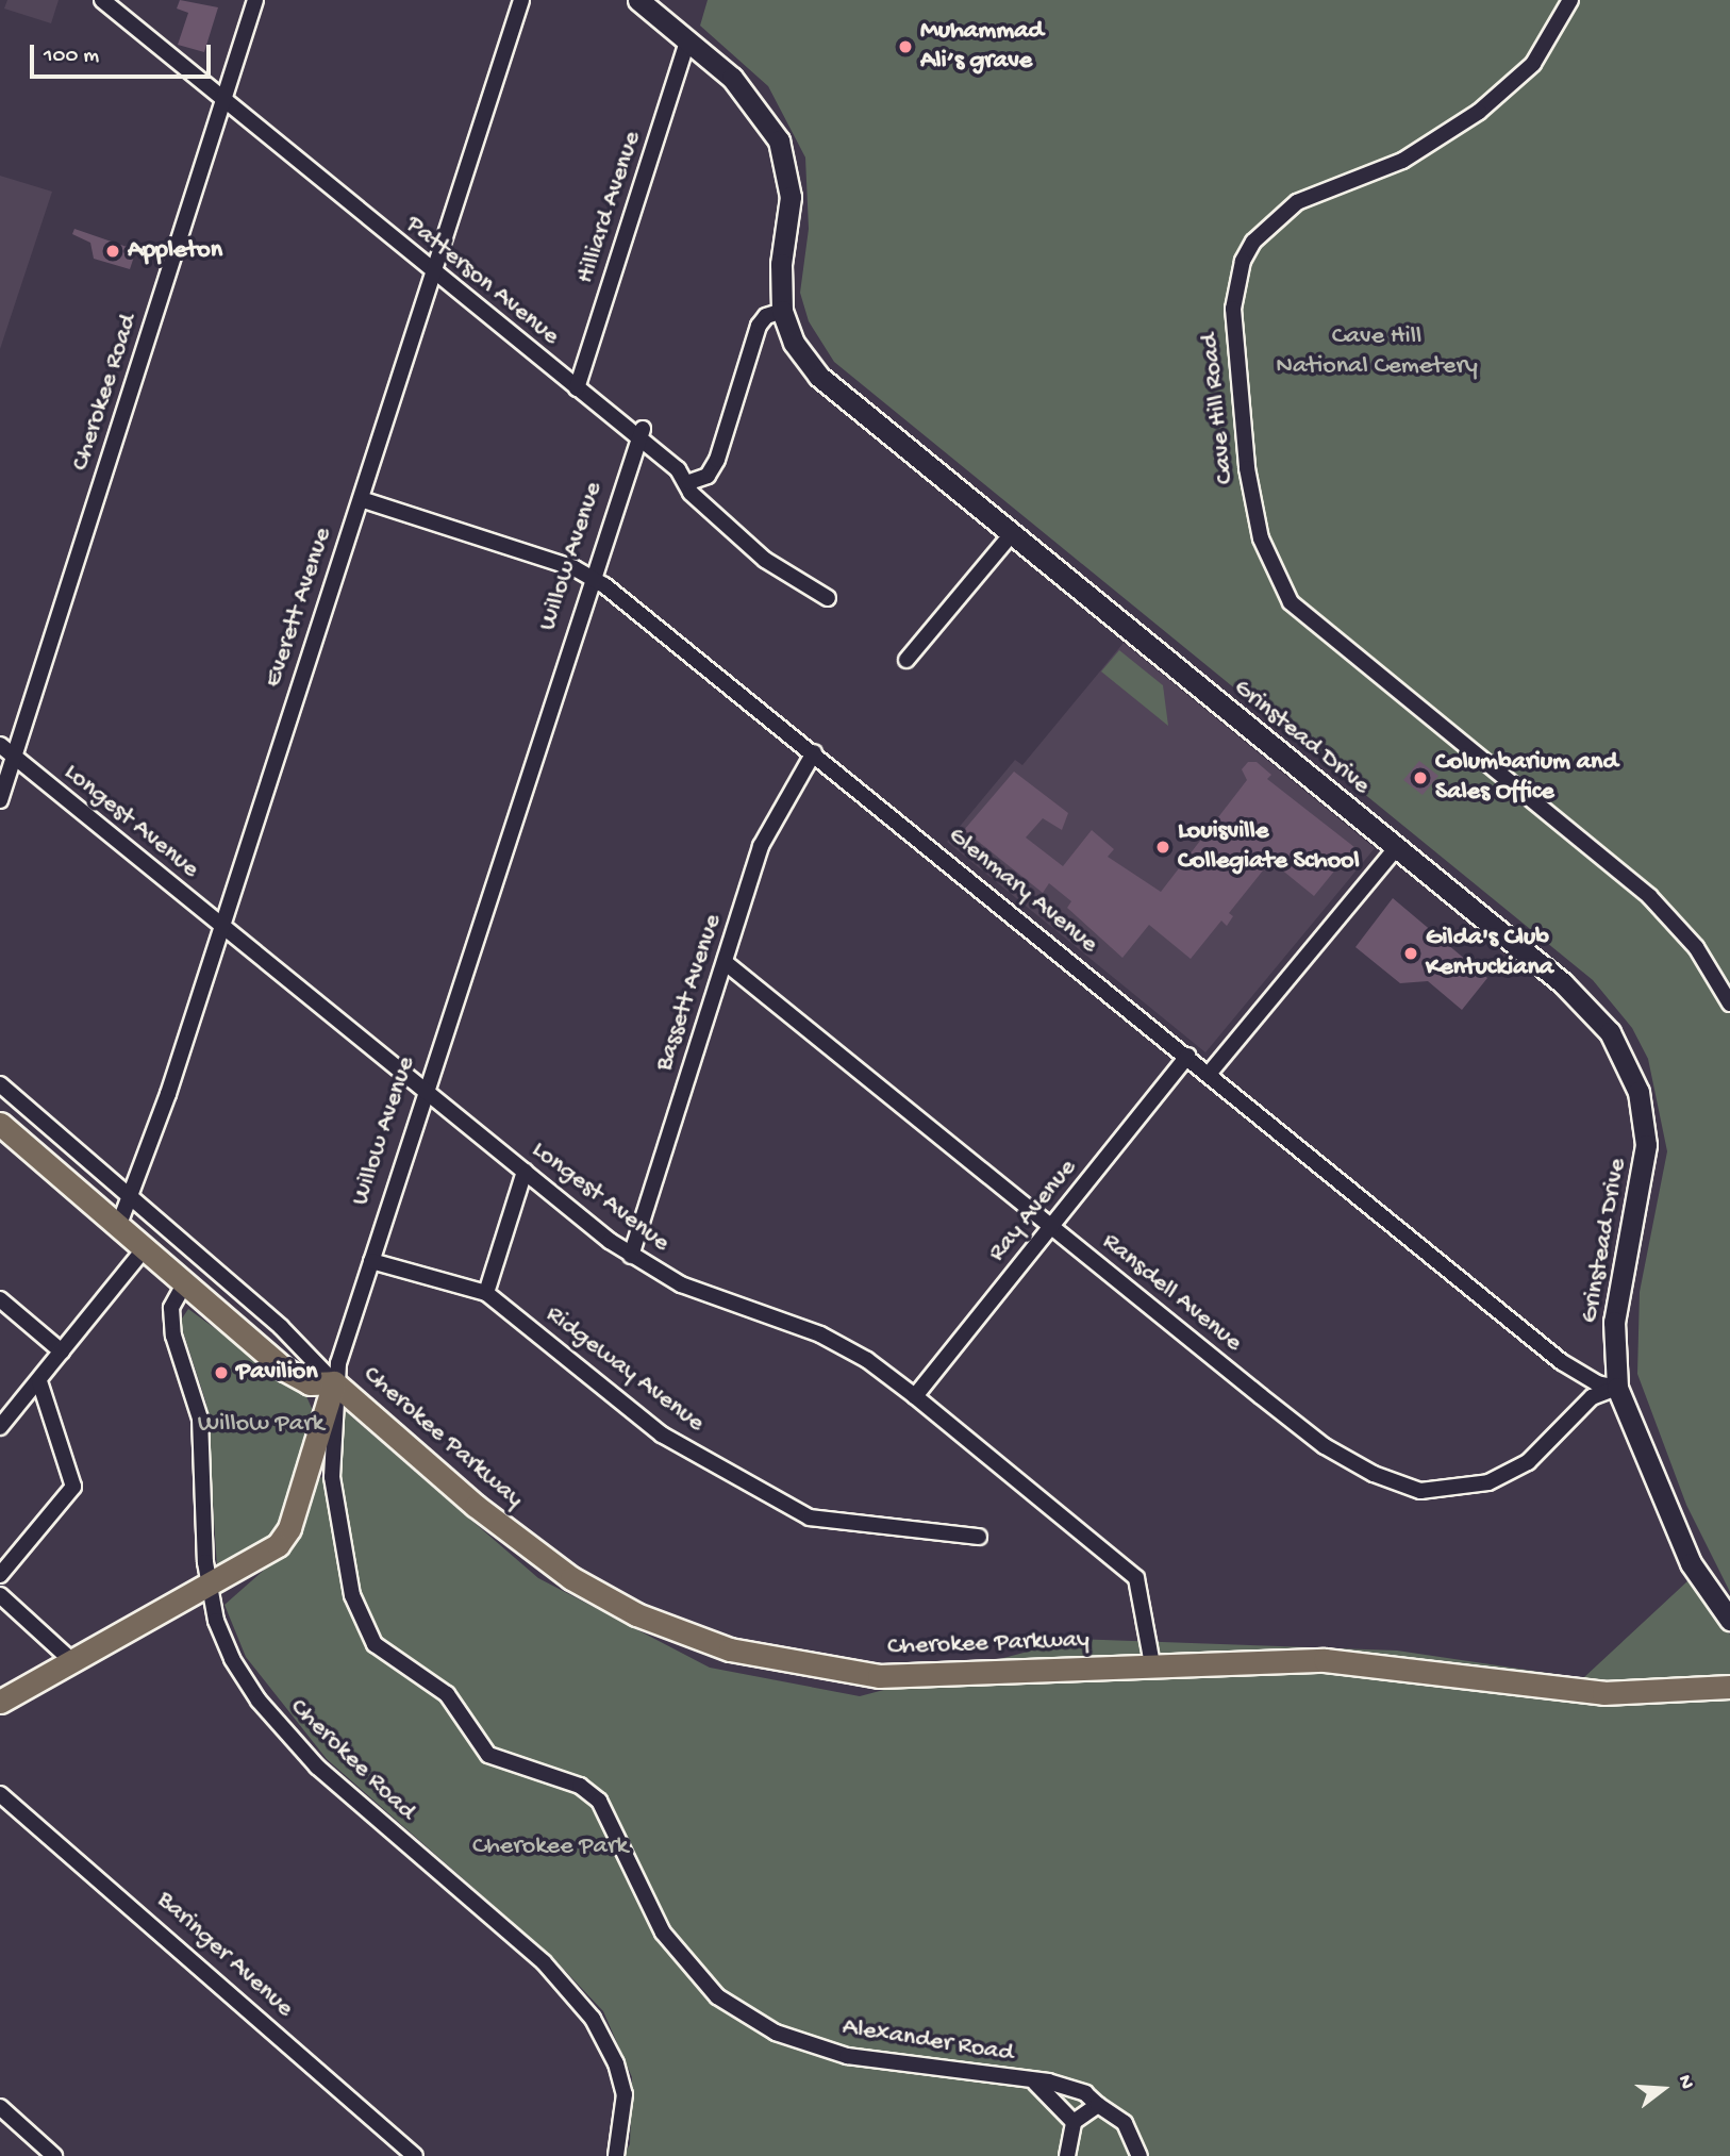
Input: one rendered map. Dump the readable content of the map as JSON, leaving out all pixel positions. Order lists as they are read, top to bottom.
{
  "streets": {
    "main road": ["Willow Avenue", "Grinstead Drive", "Cherokee Parkway"],
    "street": [
      "Hilliard Avenue",
      "Patterson Avenue",
      "Cherokee Road",
      "Cave Hill Road",
      "Everett Avenue",
      "Longest Avenue",
      "Glenmary Avenue",
      "Bassett Avenue",
      "Ray Avenue",
      "Ransdell Avenue",
      "Ridgeway Avenue",
      "Baringer Avenue",
      "Alexander Road"
    ]
  },
  "crossings": [
    ["Hilliard Avenue", "Patterson Avenue"],
    ["Hilliard Avenue", "Grinstead Drive"],
    ["Patterson Avenue", "Cherokee Road"],
    ["Patterson Avenue", "Willow Avenue"],
    ["Patterson Avenue", "Everett Avenue"],
    ["Cherokee Road", "Willow Avenue"],
    ["Cherokee Road", "Longest Avenue"],
    ["Cherokee Road", "Cherokee Parkway"],
    ["Willow Avenue", "Longest Avenue"],
    ["Willow Avenue", "Glenmary Avenue"],
    ["Willow Avenue", "Ridgeway Avenue"],
    ["Willow Avenue", "Cherokee Parkway"],
    ["Willow Avenue", "Alexander Road"],
    ["Everett Avenue", "Longest Avenue"],
    ["Everett Avenue", "Glenmary Avenue"],
    ["Everett Avenue", "Cherokee Parkway"],
    ["Grinstead Drive", "Glenmary Avenue"],
    ["Grinstead Drive", "Ransdell Avenue"],
    ["Longest Avenue", "Bassett Avenue"],
    ["Longest Avenue", "Ray Avenue"],
    ["Longest Avenue", "Cherokee Parkway"],
    ["Glenmary Avenue", "Bassett Avenue"],
    ["Glenmary Avenue", "Ray Avenue"],
    ["Glenmary Avenue", "Ransdell Avenue"],
    ["Bassett Avenue", "Ransdell Avenue"],
    ["Ray Avenue", "Ransdell Avenue"],
    ["Cherokee Parkway", "Alexander Road"]
  ],
  "parks": ["Cave Hill National Cemetery", "Willow Park", "Cherokee Park"],
  "places": [
    "Muhammad Ali’s grave",
    "Appleton",
    "Columbarium and Sales Office",
    "Louisville Collegiate School",
    "Gilda's Club Kentuckiana",
    "Pavilion"
  ],
  "scale_bar": "100 m",
  "north": "right"
}
